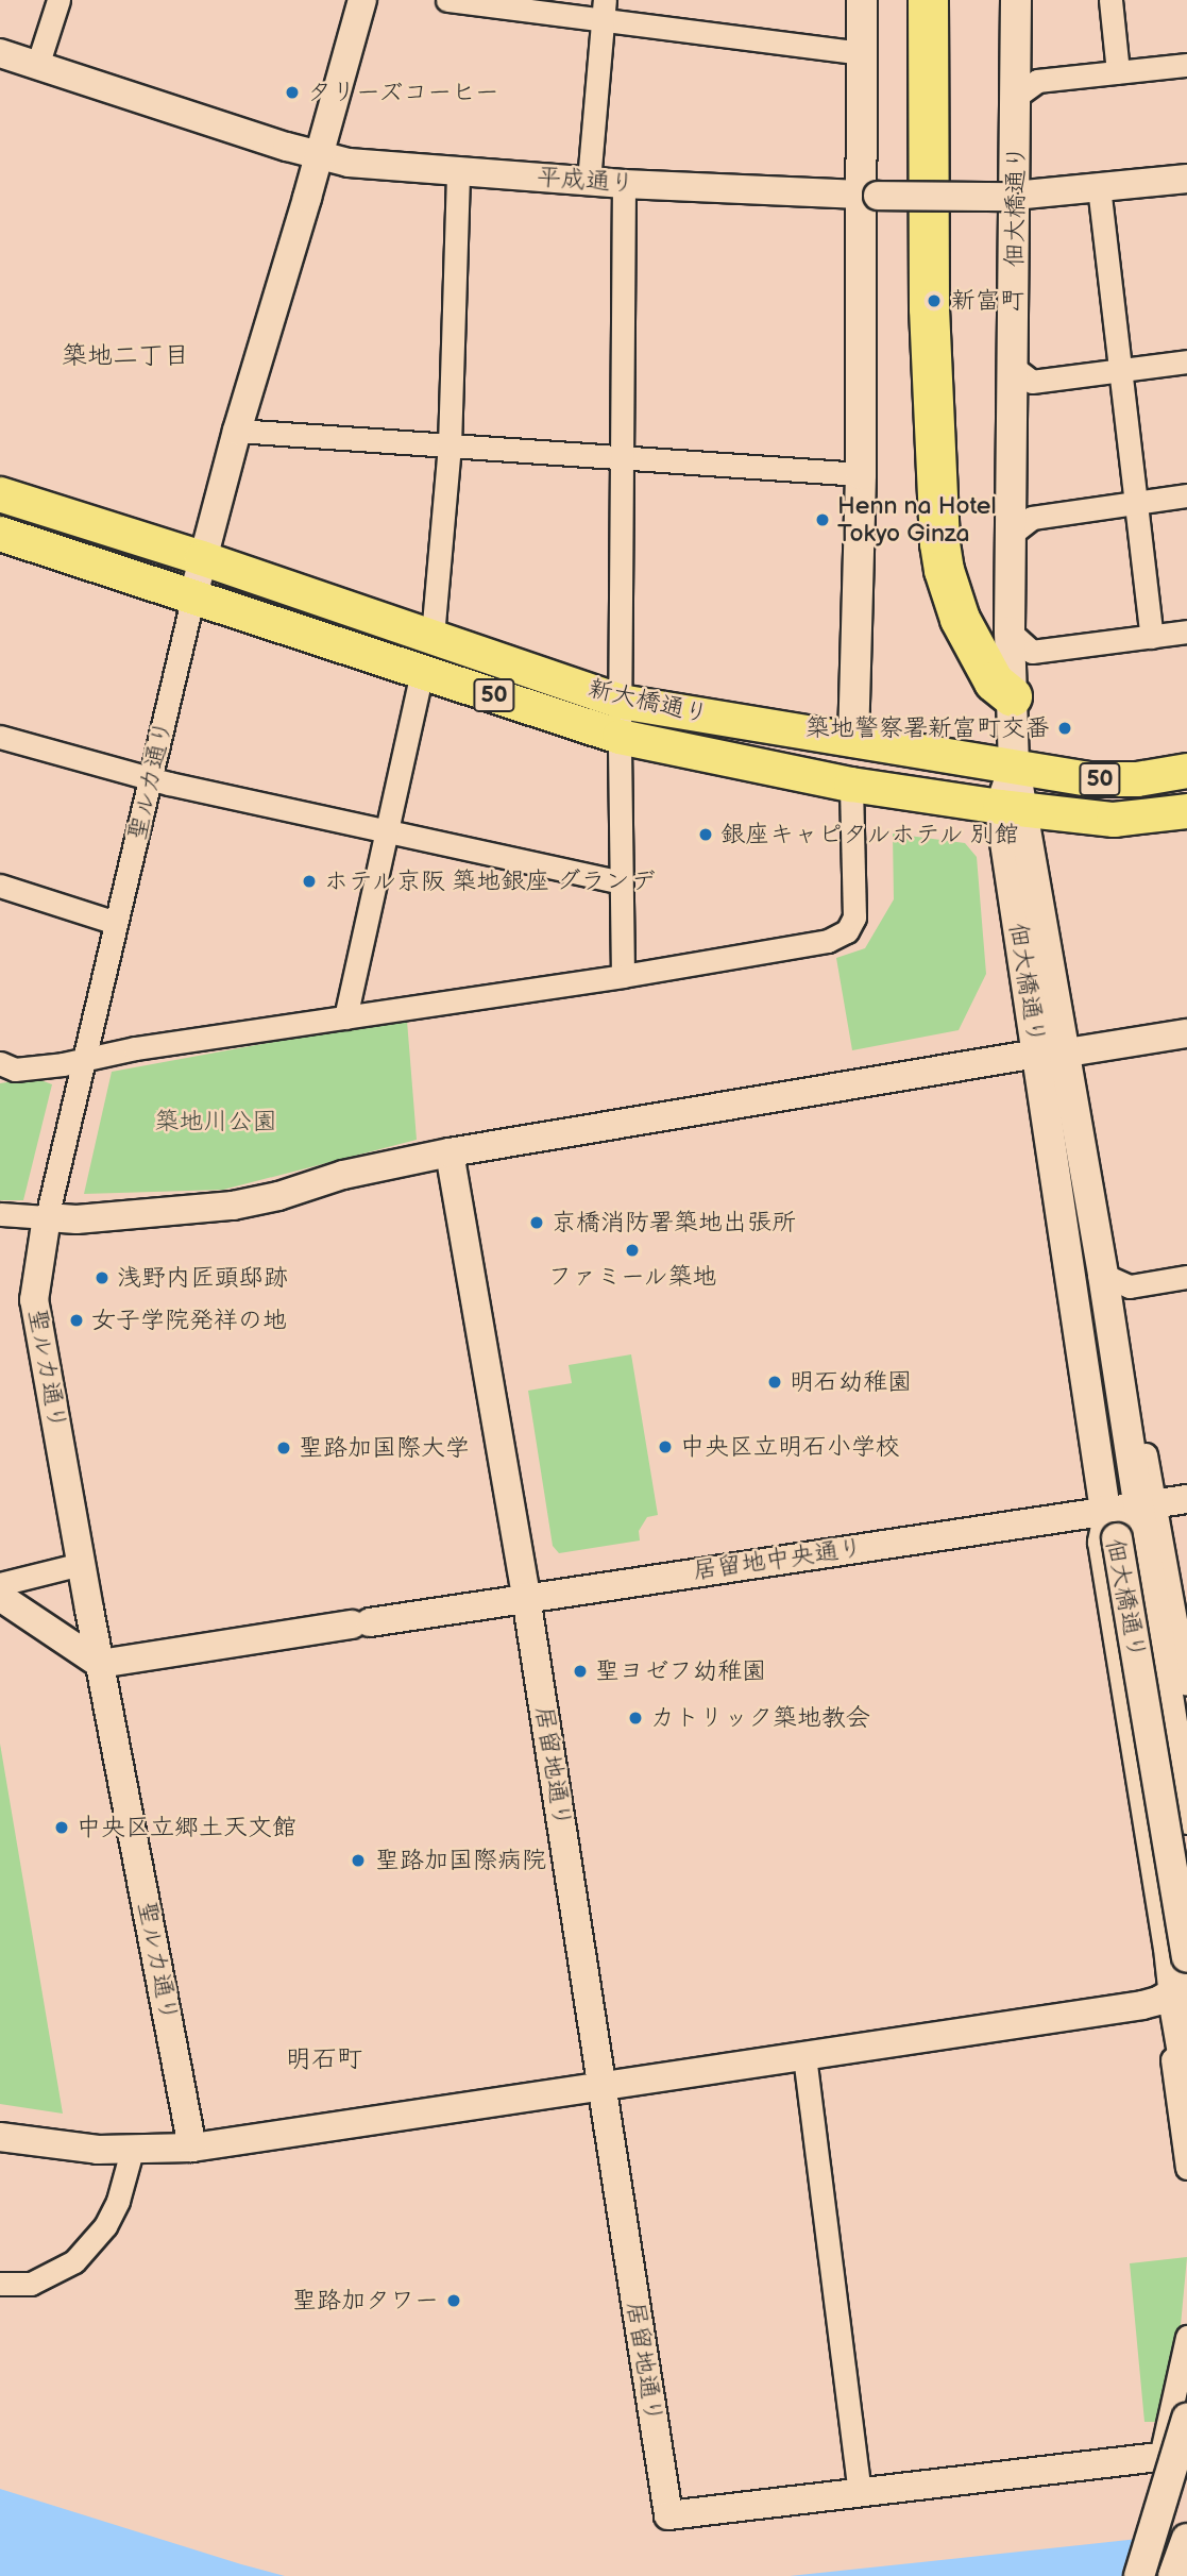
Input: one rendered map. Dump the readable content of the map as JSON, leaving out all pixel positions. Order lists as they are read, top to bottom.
{
  "streets": {
    "main road": ["佃大橋通り", "50", "新大橋通り"],
    "street": [
      "平成通り",
      "聖ルカ通り",
      "居留地中央通り",
      "居留地通り"
    ]
  },
  "crossings": [
    ["平成通り", "佃大橋通り"],
    ["佃大橋通り", "新大橋通り"],
    ["佃大橋通り", "居留地中央通り"],
    ["新大橋通り", "聖ルカ通り"],
    ["聖ルカ通り", "居留地中央通り"],
    ["居留地中央通り", "居留地通り"]
  ],
  "districts": ["築地二丁目", "明石町"],
  "parks": ["築地川公園"],
  "places": [
    "タリーズコーヒー",
    "新富町",
    "Henn na Hotel Tokyo Ginza",
    "築地警察署新富町交番",
    "銀座キャピタルホテル 別館",
    "ホテル京阪 築地銀座 グランデ",
    "京橋消防署築地出張所",
    "ファミール築地",
    "浅野内匠頭邸跡",
    "女子学院発祥の地",
    "明石幼稚園",
    "中央区立明石小学校",
    "聖路加国際大学",
    "聖ヨゼフ幼稚園",
    "カトリック築地教会",
    "中央区立郷土天文館",
    "聖路加国際病院",
    "聖路加タワー"
  ]
}
